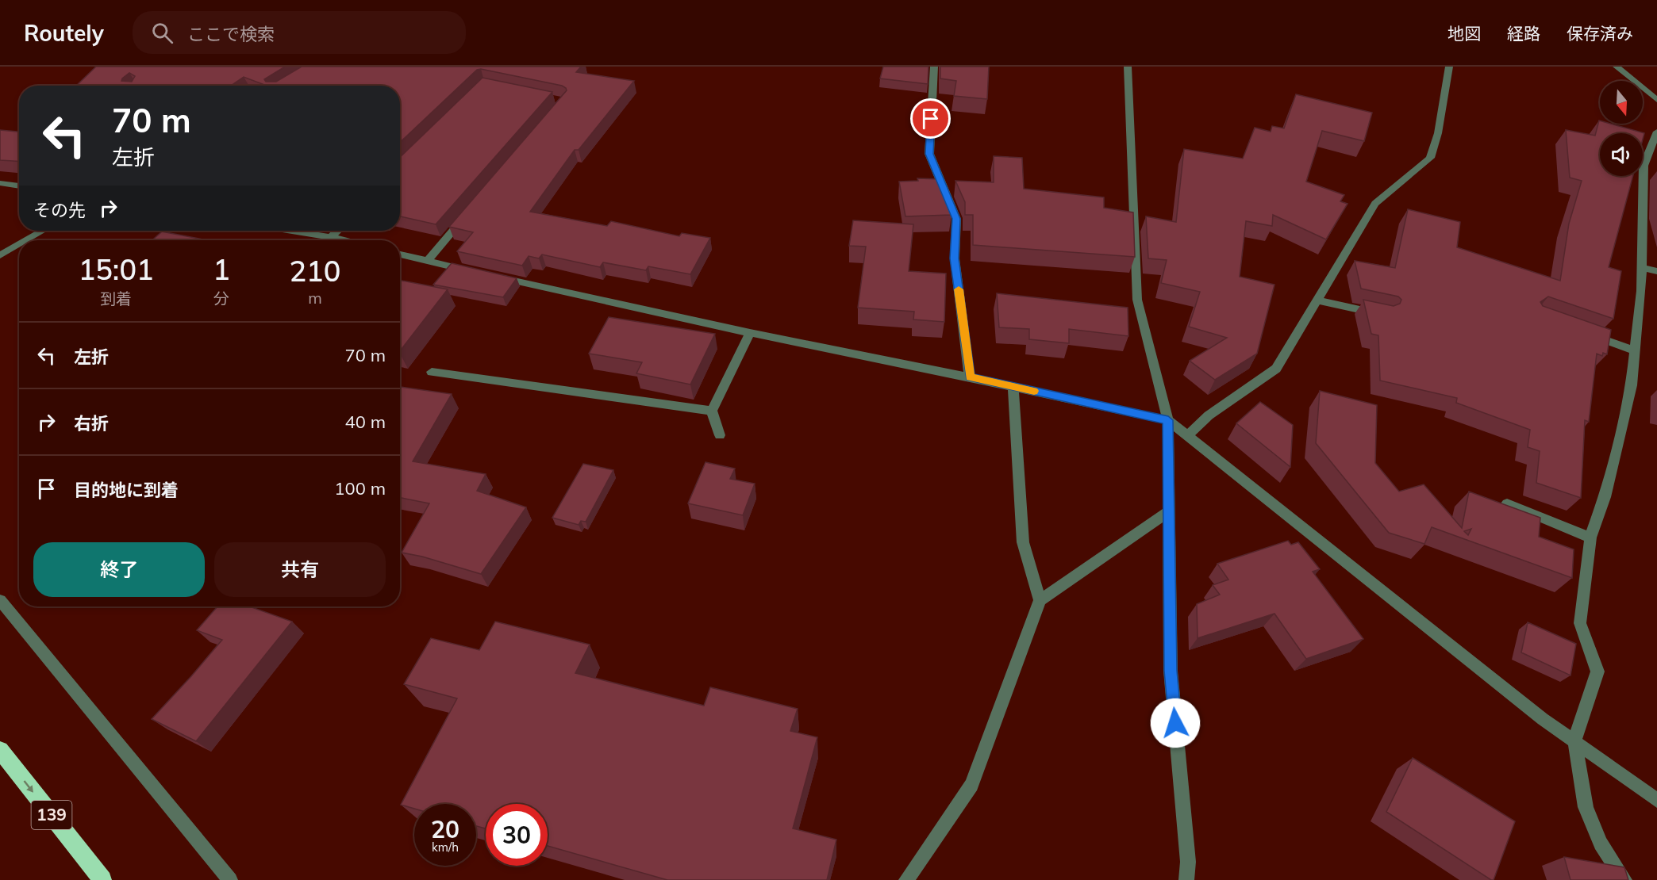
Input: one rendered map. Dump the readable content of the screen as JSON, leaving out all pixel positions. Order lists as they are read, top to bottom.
{
  "streets": {
    "highway": ["139"]
  },
  "north": "bottom",
  "page": {
    "header": "Routely",
    "search": "ここで検索",
    "nav": ["地図", "経路", "保存済み"],
    "turn": ["70 m", "左折"],
    "then": "その先",
    "eta": [
      "15:01",
      "到着",
      "1",
      "分",
      "210",
      "m"
    ],
    "list": [
      {
        "name": "左折",
        "value": "70 m"
      },
      {
        "name": "右折",
        "value": "40 m"
      },
      {
        "name": "目的地に到着",
        "value": "100 m"
      }
    ],
    "buttons": ["終了", "共有"],
    "speed": "20 km/h",
    "limit": "30"
  }
}
